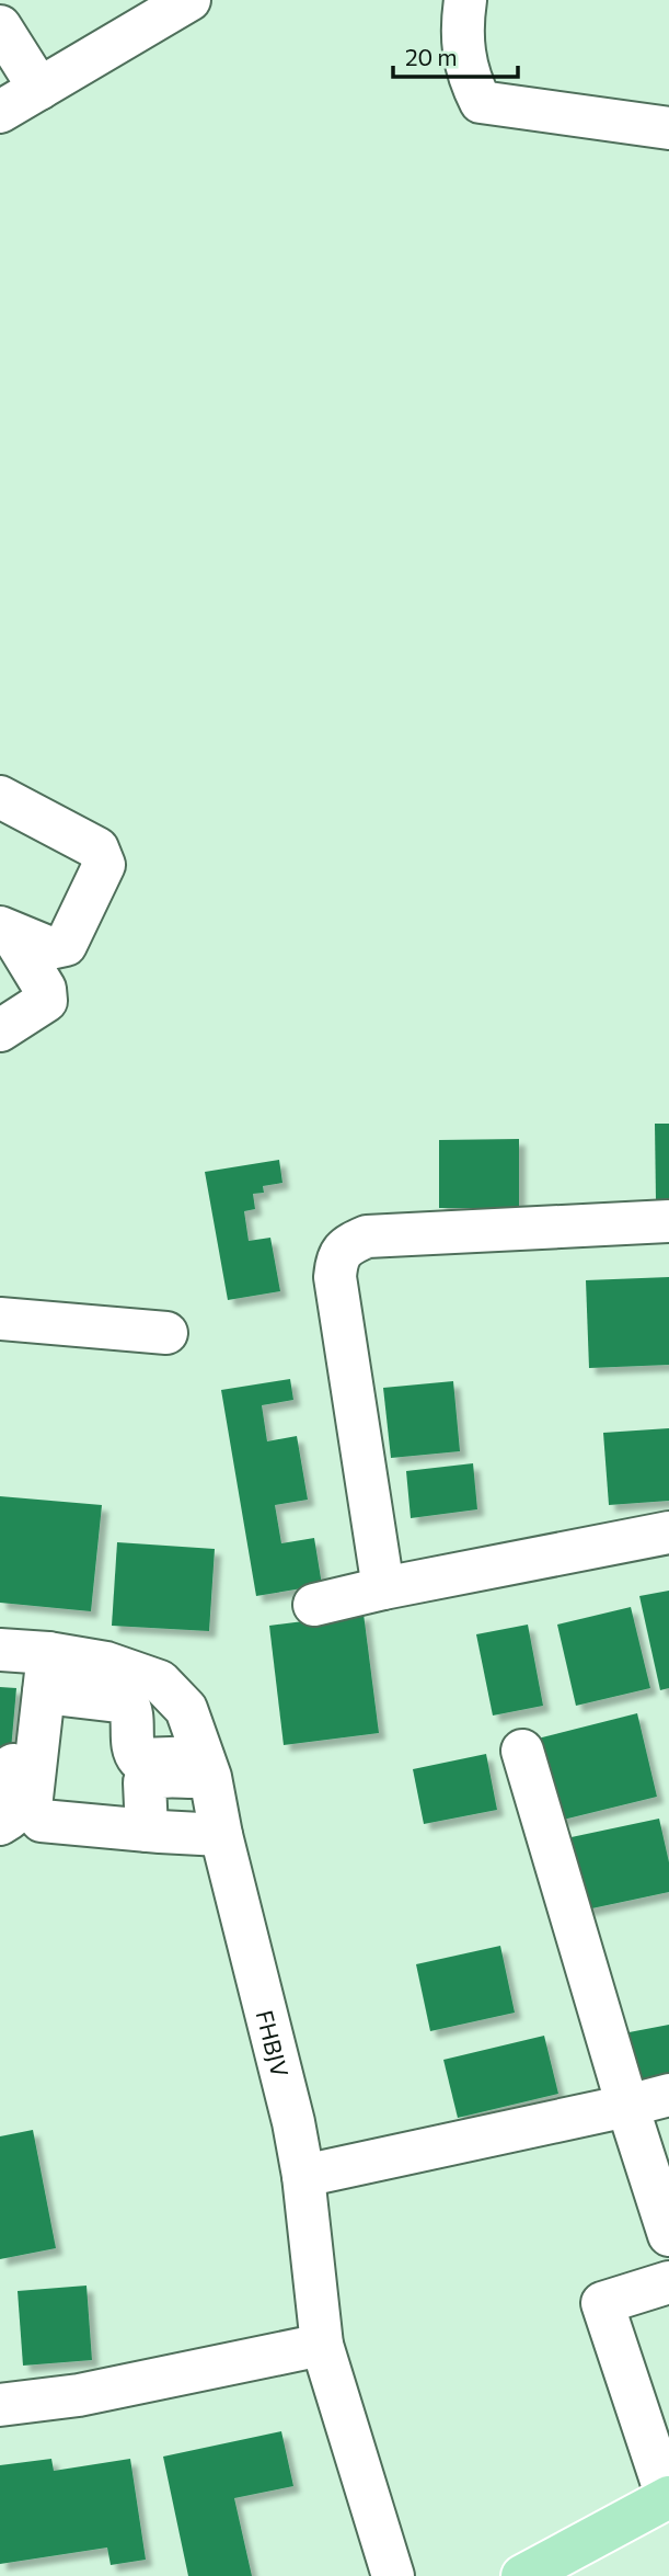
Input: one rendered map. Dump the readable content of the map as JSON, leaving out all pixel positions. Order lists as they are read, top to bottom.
{
  "streets": {
    "street": ["FHBJV"]
  },
  "scale_bar": "20 m"
}
